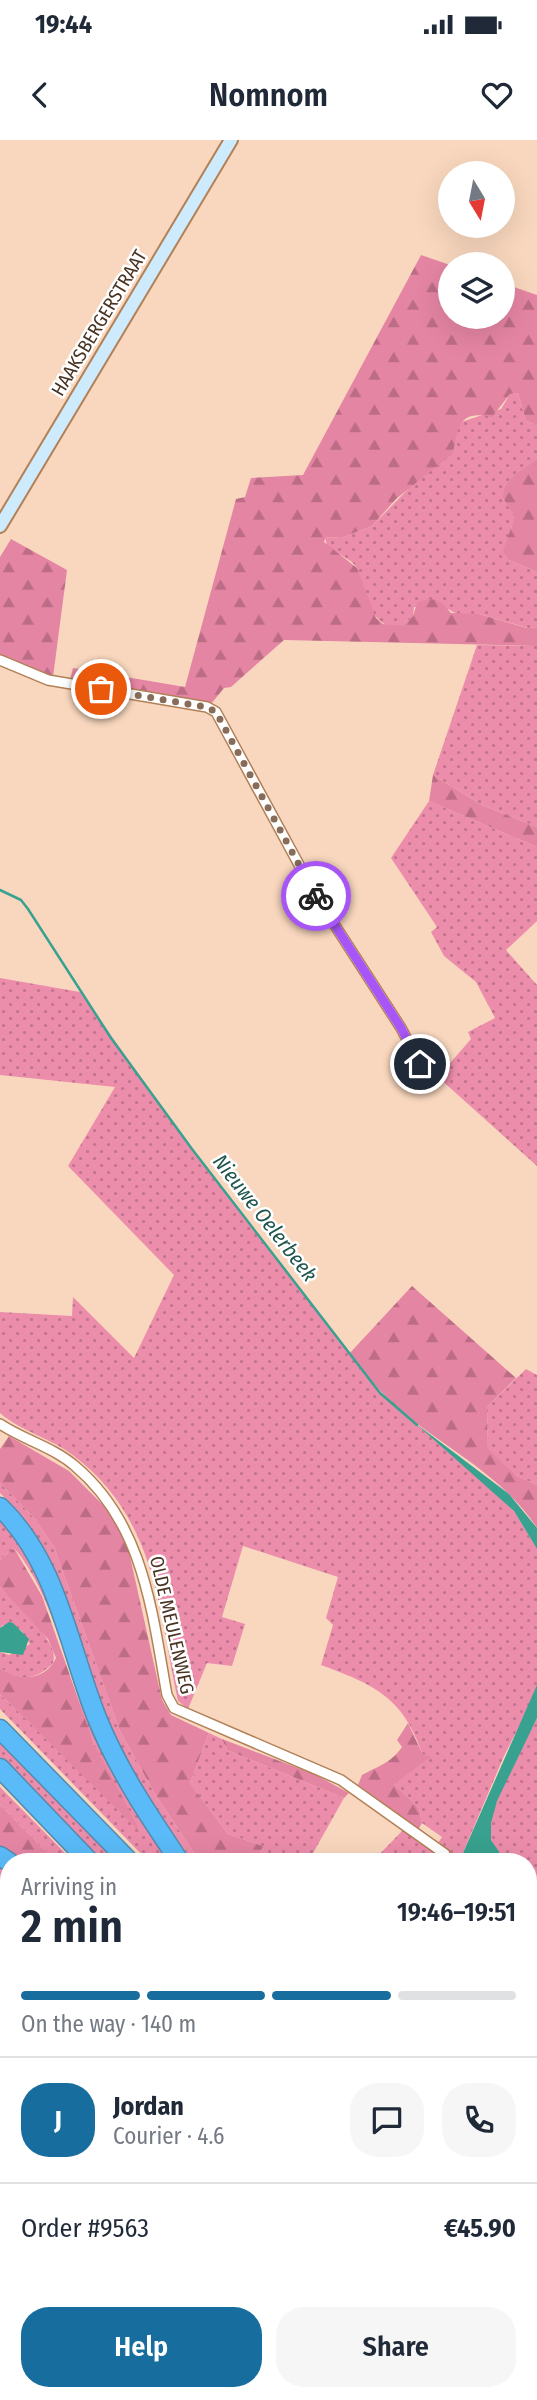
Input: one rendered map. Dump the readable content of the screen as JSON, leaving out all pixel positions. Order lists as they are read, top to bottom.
{
  "streets": {
    "main road": ["HAAKSBERGERSTRAAT"],
    "street": ["OLDE MEULENWEG"]
  },
  "water": ["Nieuwe Oelerbeek"],
  "north": "bottom",
  "page": {
    "status": "19:44",
    "header": "Nomnom",
    "heading": ["2 min", "Arriving in", "19:46–19:51"],
    "panel": [
      "Jordan",
      "Courier · 4.6",
      "Order #9563",
      "€45.90"
    ],
    "bar": "On the way · 140 m",
    "round": "J",
    "buttons": ["Help", "Share"]
  }
}
